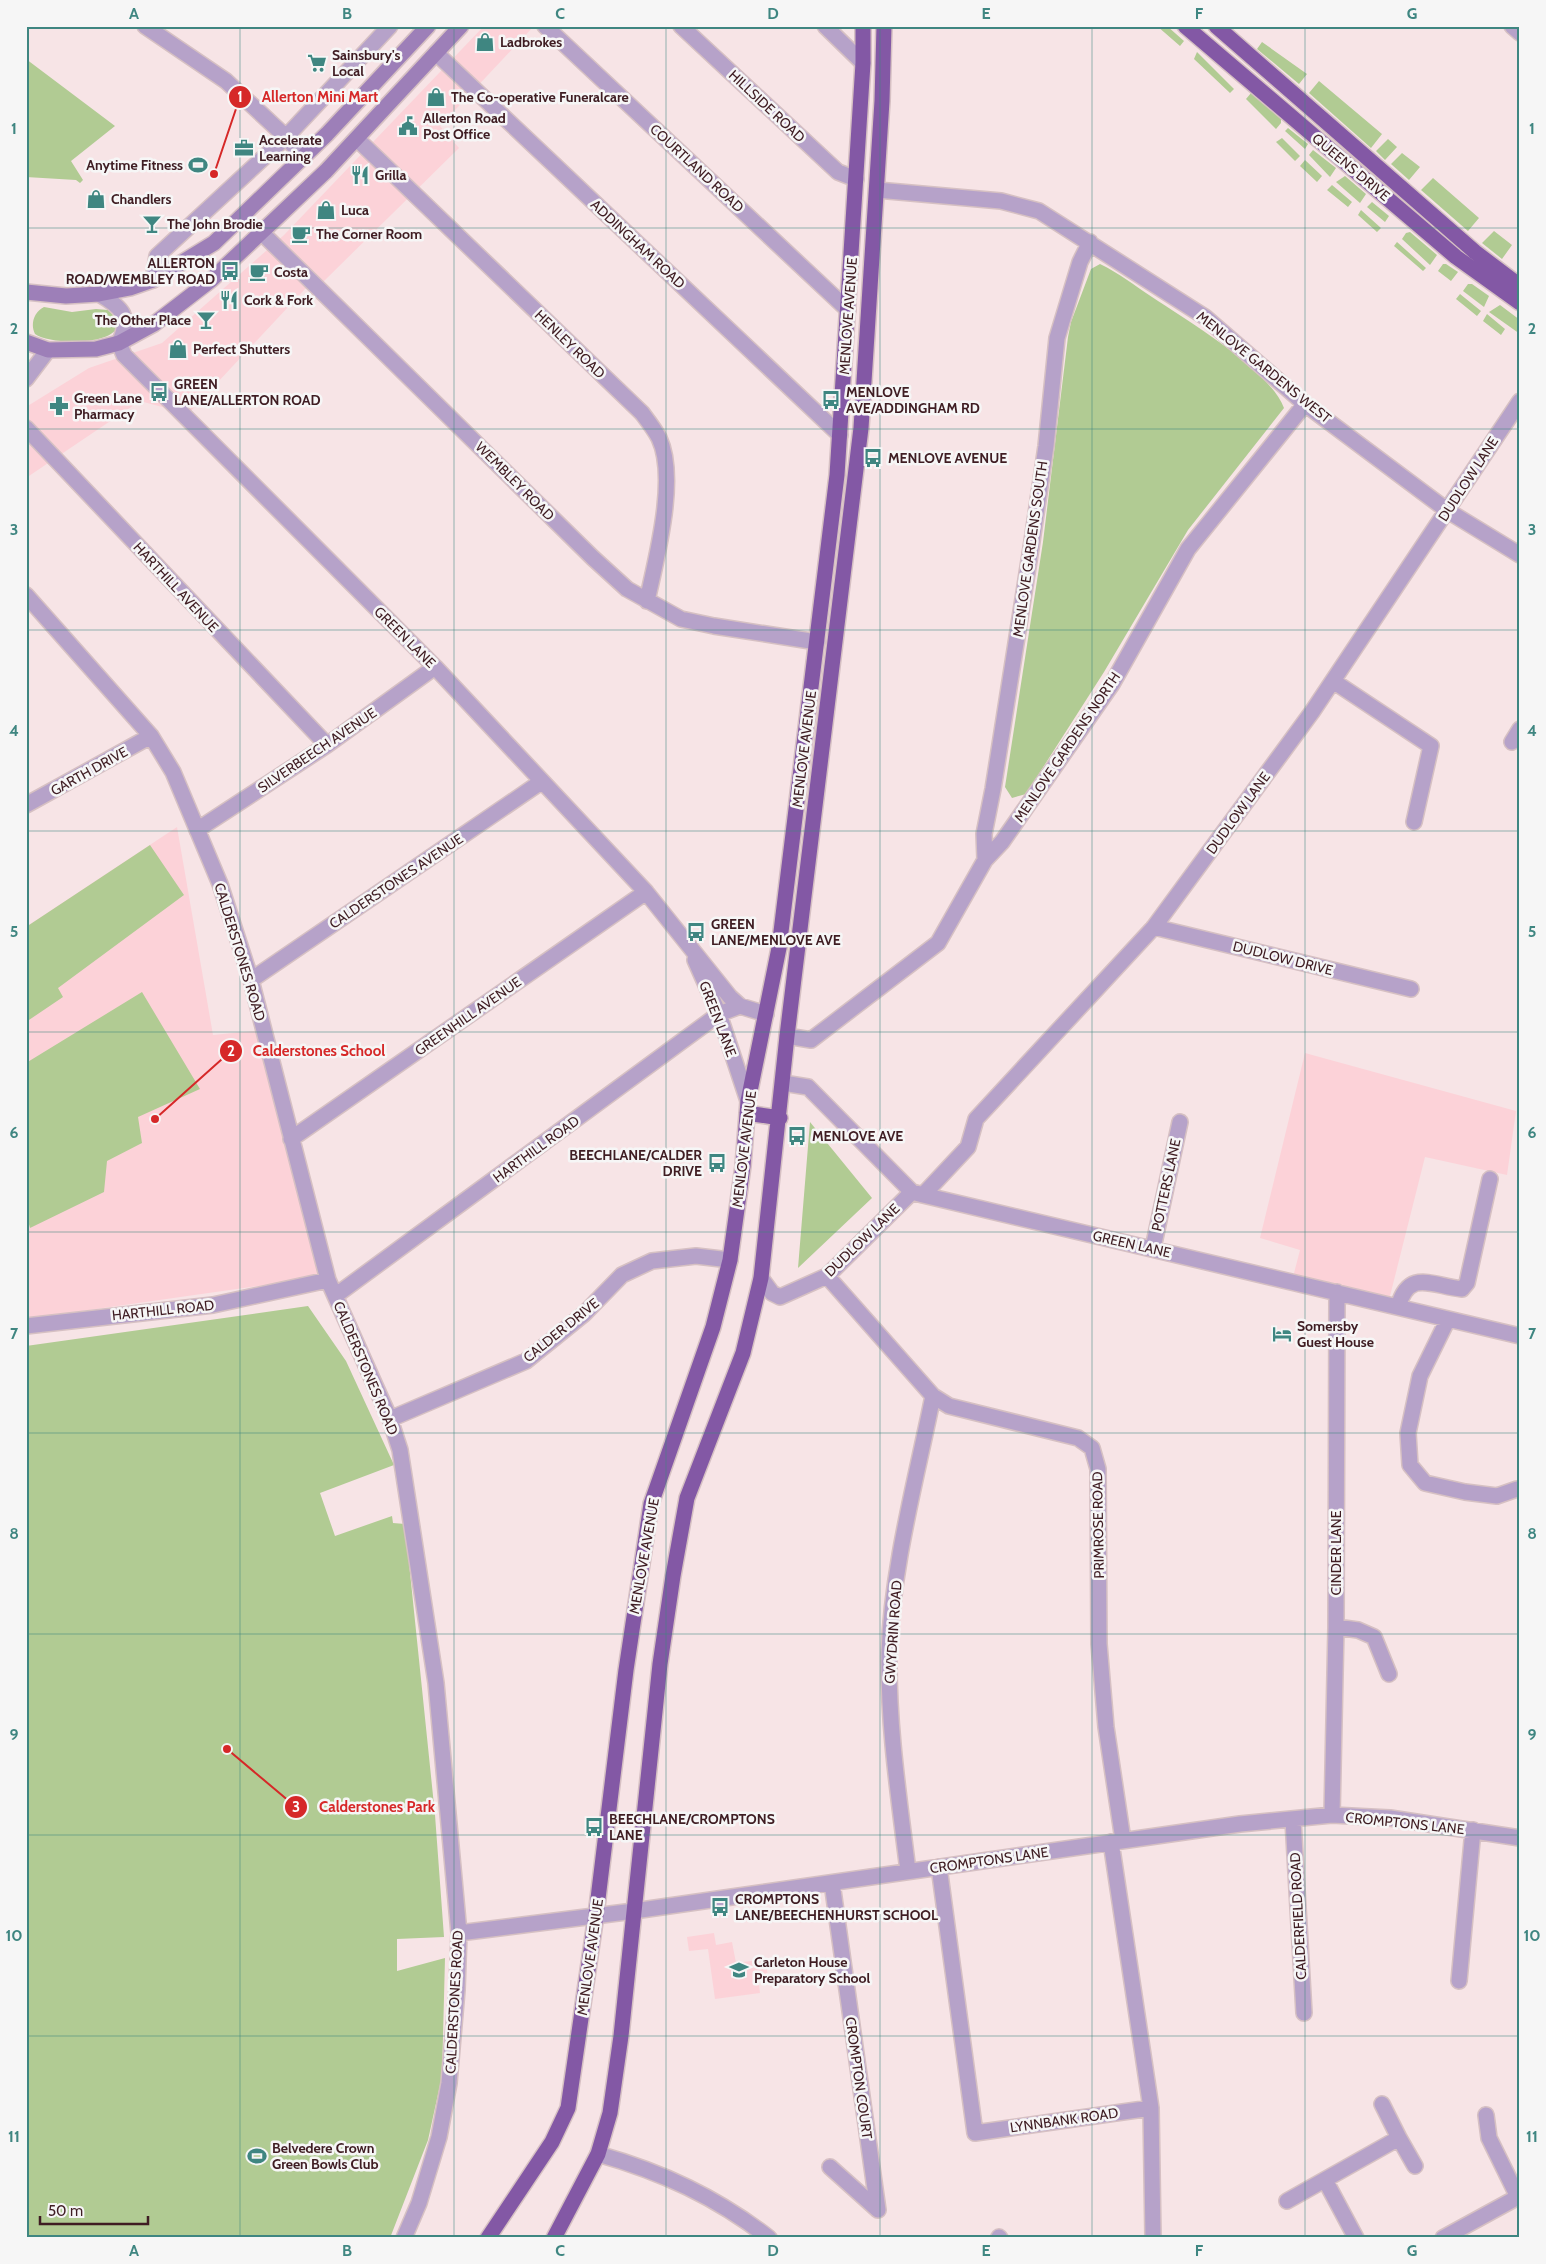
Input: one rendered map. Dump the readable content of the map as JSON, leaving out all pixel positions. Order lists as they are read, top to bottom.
{
  "streets": {
    "highway": ["QUEENS DRIVE", "MENLOVE AVENUE"],
    "street": [
      "HILLSIDE ROAD",
      "COURTLAND ROAD",
      "ADDINGHAM ROAD",
      "HENLEY ROAD",
      "MENLOVE GARDENS WEST",
      "DUDLOW LANE",
      "WEMBLEY ROAD",
      "MENLOVE GARDENS SOUTH",
      "HARTHILL AVENUE",
      "GREEN LANE",
      "MENLOVE GARDENS NORTH",
      "SILVERBEECH AVENUE",
      "GARTH DRIVE",
      "CALDERSTONES AVENUE",
      "CALDERSTONES ROAD",
      "DUDLOW DRIVE",
      "GREENHILL AVENUE",
      "HARTHILL ROAD",
      "POTTERS LANE",
      "CALDER DRIVE",
      "PRIMROSE ROAD",
      "CINDER LANE",
      "GWYDRIN ROAD",
      "CROMPTONS LANE",
      "CALDERFIELD ROAD",
      "CROMPTON COURT",
      "LYNNBANK ROAD"
    ]
  },
  "crossings": [
    ["HILLSIDE ROAD", "MENLOVE AVENUE"],
    ["COURTLAND ROAD", "MENLOVE AVENUE"],
    ["ADDINGHAM ROAD", "MENLOVE AVENUE"],
    ["MENLOVE AVENUE", "MENLOVE GARDENS WEST"],
    ["MENLOVE AVENUE", "DUDLOW LANE"],
    ["MENLOVE AVENUE", "WEMBLEY ROAD"],
    ["MENLOVE AVENUE", "GREEN LANE"],
    ["MENLOVE AVENUE", "MENLOVE GARDENS NORTH"],
    ["MENLOVE AVENUE", "CALDER DRIVE"],
    ["MENLOVE AVENUE", "CROMPTONS LANE"],
    ["HENLEY ROAD", "WEMBLEY ROAD"],
    ["MENLOVE GARDENS WEST", "DUDLOW LANE"],
    ["MENLOVE GARDENS WEST", "MENLOVE GARDENS SOUTH"],
    ["MENLOVE GARDENS WEST", "MENLOVE GARDENS NORTH"],
    ["DUDLOW LANE", "GREEN LANE"],
    ["DUDLOW LANE", "DUDLOW DRIVE"],
    ["DUDLOW LANE", "PRIMROSE ROAD"],
    ["MENLOVE GARDENS SOUTH", "MENLOVE GARDENS NORTH"],
    ["HARTHILL AVENUE", "SILVERBEECH AVENUE"],
    ["GREEN LANE", "SILVERBEECH AVENUE"],
    ["GREEN LANE", "CALDERSTONES AVENUE"],
    ["GREEN LANE", "GREENHILL AVENUE"],
    ["GREEN LANE", "HARTHILL ROAD"],
    ["GREEN LANE", "POTTERS LANE"],
    ["GREEN LANE", "CINDER LANE"],
    ["SILVERBEECH AVENUE", "CALDERSTONES ROAD"],
    ["GARTH DRIVE", "CALDERSTONES ROAD"],
    ["CALDERSTONES AVENUE", "CALDERSTONES ROAD"],
    ["CALDERSTONES ROAD", "GREENHILL AVENUE"],
    ["CALDERSTONES ROAD", "HARTHILL ROAD"],
    ["CALDERSTONES ROAD", "CALDER DRIVE"],
    ["CALDERSTONES ROAD", "CROMPTONS LANE"],
    ["PRIMROSE ROAD", "GWYDRIN ROAD"],
    ["PRIMROSE ROAD", "CROMPTONS LANE"],
    ["CINDER LANE", "CROMPTONS LANE"],
    ["GWYDRIN ROAD", "CROMPTONS LANE"],
    ["CROMPTONS LANE", "CALDERFIELD ROAD"],
    ["CROMPTONS LANE", "CROMPTON COURT"],
    ["CROMPTONS LANE", "LYNNBANK ROAD"]
  ],
  "places": {
    "shop": [
      "Ladbrokes",
      "The Co-operative Funeralcare",
      "Chandlers",
      "Luca",
      "Perfect Shutters"
    ],
    "supermarket": ["Sainsbury's Local"],
    "public building": ["Allerton Road Post Office"],
    "office": ["Accelerate Learning"],
    "sports": ["Anytime Fitness", "Belvedere Crown Green Bowls Club"],
    "other": ["Allerton Mini Mart", "Calderstones School", "Calderstones Park"],
    "restaurant": ["Grilla", "Cork & Fork"],
    "bar": ["The John Brodie", "The Other Place"],
    "cafe": ["The Corner Room", "Costa"],
    "bus stop": [
      "ALLERTON ROAD/WEMBLEY ROAD",
      "GREEN LANE/ALLERTON ROAD",
      "MENLOVE AVE/ADDINGHAM RD",
      "MENLOVE AVENUE",
      "GREEN LANE/MENLOVE AVE",
      "MENLOVE AVE",
      "BEECHLANE/CALDER DRIVE",
      "BEECHLANE/CROMPTONS LANE",
      "CROMPTONS LANE/BEECHENHURST SCHOOL"
    ],
    "pharmacy": ["Green Lane Pharmacy"],
    "hotel": ["Somersby Guest House"],
    "school or university": ["Carleton House Preparatory School"]
  },
  "scale_bar": "50 m",
  "grid": {
    "columns": [
      "A",
      "B",
      "C",
      "D",
      "E",
      "F",
      "G"
    ],
    "rows": [
      "1",
      "2",
      "3",
      "4",
      "5",
      "6",
      "7",
      "8",
      "9",
      "10",
      "11"
    ]
  }
}
